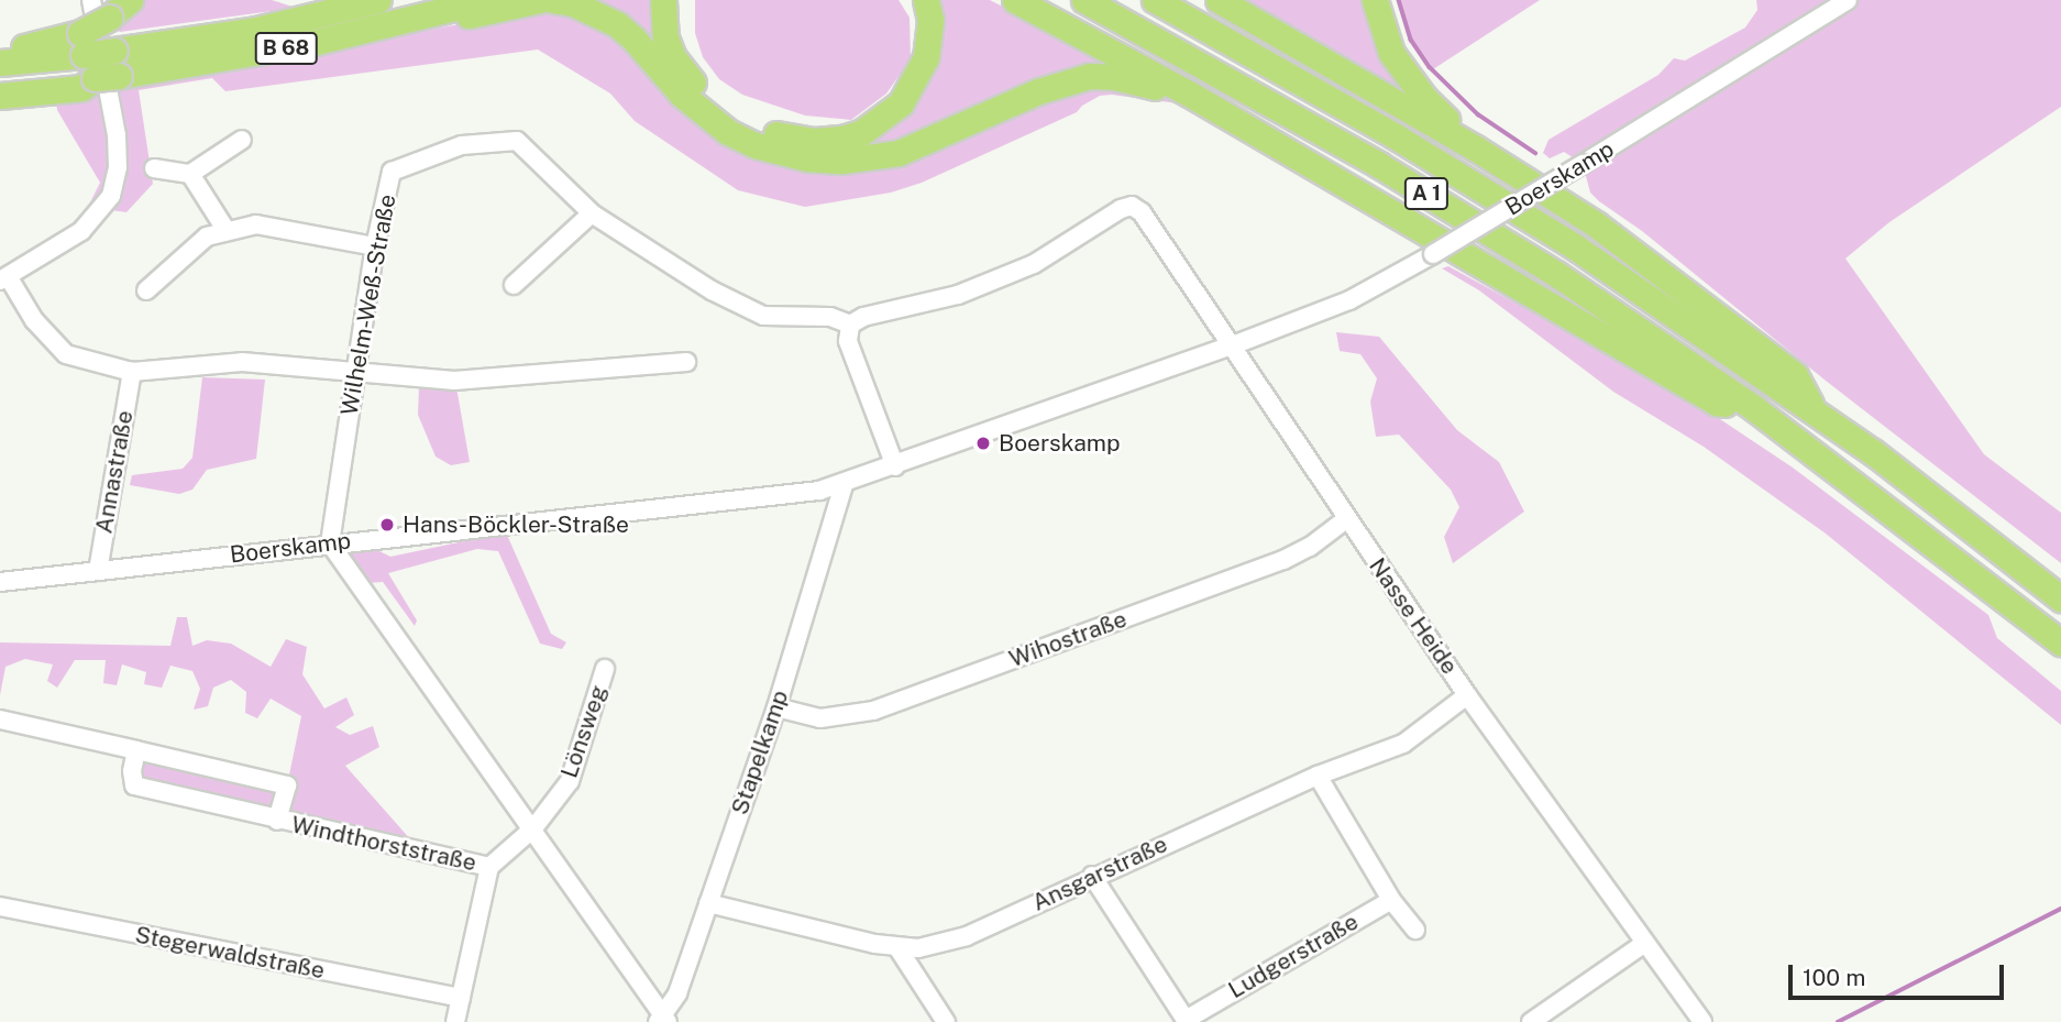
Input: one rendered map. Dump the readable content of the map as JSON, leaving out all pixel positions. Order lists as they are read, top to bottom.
{
  "streets": {
    "highway": ["B 68", "A 1"],
    "street": [
      "Boerskamp",
      "Wilhelm-Weß-Straße",
      "Annastraße",
      "Nasse Heide",
      "Wihostraße",
      "Lönsweg",
      "Stapelkamp",
      "Windthorststraße",
      "Ansgarstraße",
      "Stegerwaldstraße",
      "Ludgerstraße"
    ]
  },
  "crossings": [
    ["Boerskamp", "Wilhelm-Weß-Straße"],
    ["Boerskamp", "Annastraße"],
    ["Boerskamp", "Nasse Heide"],
    ["Boerskamp", "Stapelkamp"],
    ["Wilhelm-Weß-Straße", "Nasse Heide"],
    ["Nasse Heide", "Wihostraße"],
    ["Nasse Heide", "Ansgarstraße"],
    ["Wihostraße", "Stapelkamp"],
    ["Lönsweg", "Windthorststraße"],
    ["Stapelkamp", "Ansgarstraße"],
    ["Ansgarstraße", "Ludgerstraße"]
  ],
  "places": ["Boerskamp", "Hans-Böckler-Straße"],
  "scale_bar": "100 m"
}
